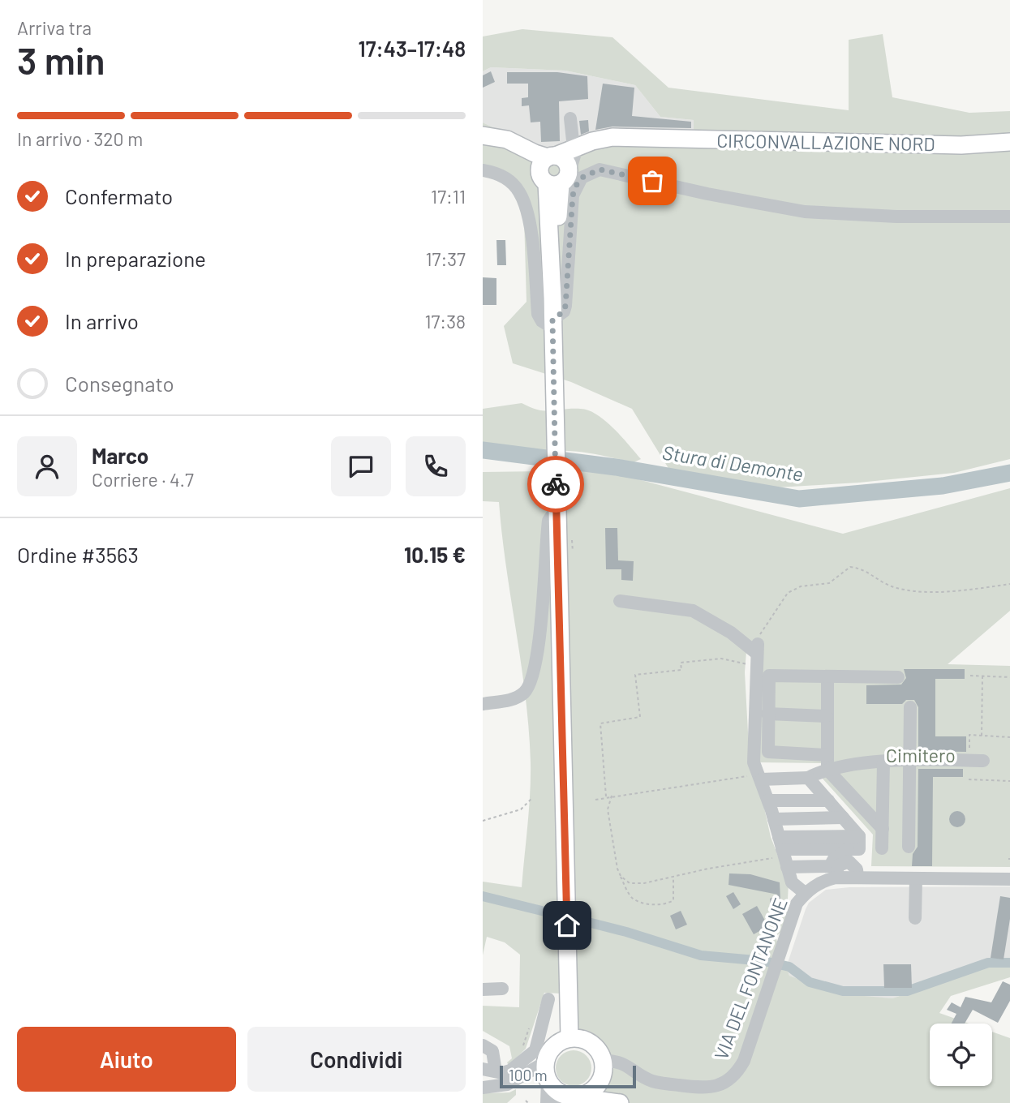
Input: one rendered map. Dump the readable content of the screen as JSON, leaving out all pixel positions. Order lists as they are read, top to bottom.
{
  "streets": {
    "main road": ["CIRCONVALLAZIONE NORD"],
    "street": ["VIA DEL FONTANONE"]
  },
  "water": ["Stura di Demonte"],
  "parks": ["Cimitero"],
  "scale_bar": "100 m",
  "page": {
    "heading": ["3 min", "Arriva tra", "17:43–17:48"],
    "panel": [
      "Marco",
      "Corriere · 4.7",
      "Ordine #3563",
      "10.15 €"
    ],
    "bar": "In arrivo · 320 m",
    "list": [
      ["Confermato", "17:11"],
      ["In preparazione", "17:37"],
      ["In arrivo", "17:38"],
      "Consegnato"
    ],
    "buttons": ["Aiuto", "Condividi"],
    "scale": "100 m"
  }
}
